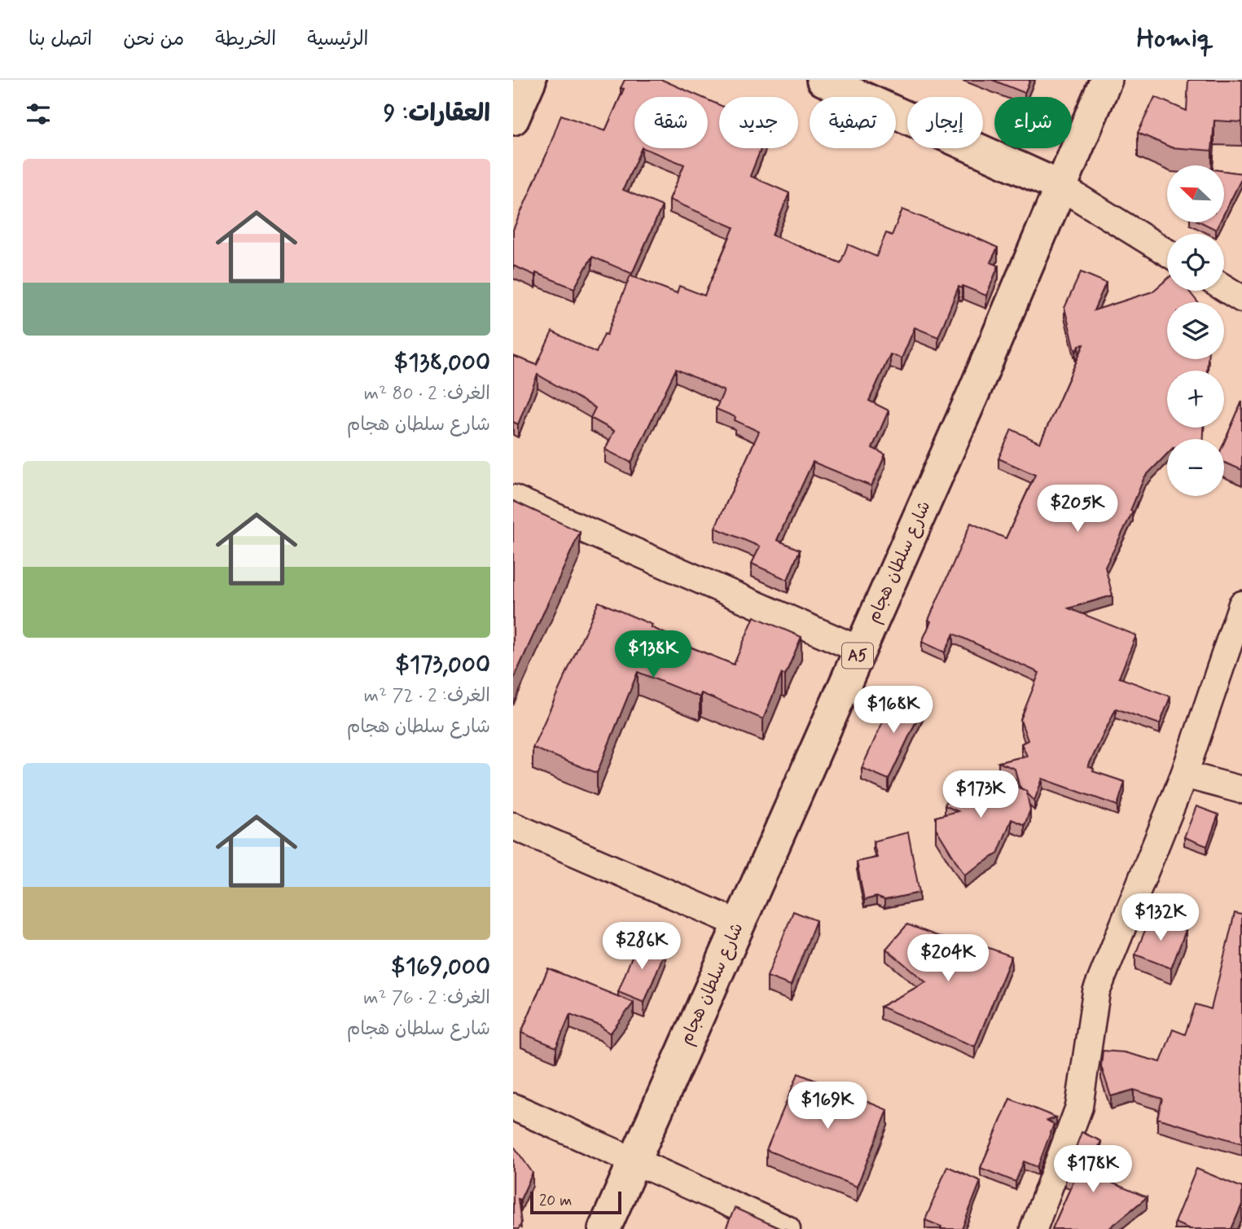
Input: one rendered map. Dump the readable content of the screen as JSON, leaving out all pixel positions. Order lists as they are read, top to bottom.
{
  "streets": {
    "main road": ["شارع سلطان هجام", "A5"]
  },
  "scale_bar": "20 m",
  "north": "top left",
  "page": {
    "header": "Homiq",
    "nav": [
      "الرئيسية",
      "الخريطة",
      "من نحن",
      "اتصل بنا"
    ],
    "heading": "العقارات: 9",
    "chip": [
      "شراء",
      "إيجار",
      "تصفية",
      "جديد",
      "شقة"
    ],
    "list": [
      {
        "name": "$138,000",
        "note": "الغرف: 2 · 80 m² · شارع سلطان هجام"
      },
      {
        "name": "$173,000",
        "note": "الغرف: 2 · 72 m² · شارع سلطان هجام"
      },
      {
        "name": "$169,000",
        "note": "الغرف: 2 · 76 m² · شارع سلطان هجام"
      }
    ],
    "map_buttons": ["+", "−"],
    "price": [
      "$205K",
      "$138K",
      "$168K",
      "$173K",
      "$132K",
      "$286K",
      "$204K",
      "$169K",
      "$178K"
    ],
    "scale": "20 m"
  }
}
